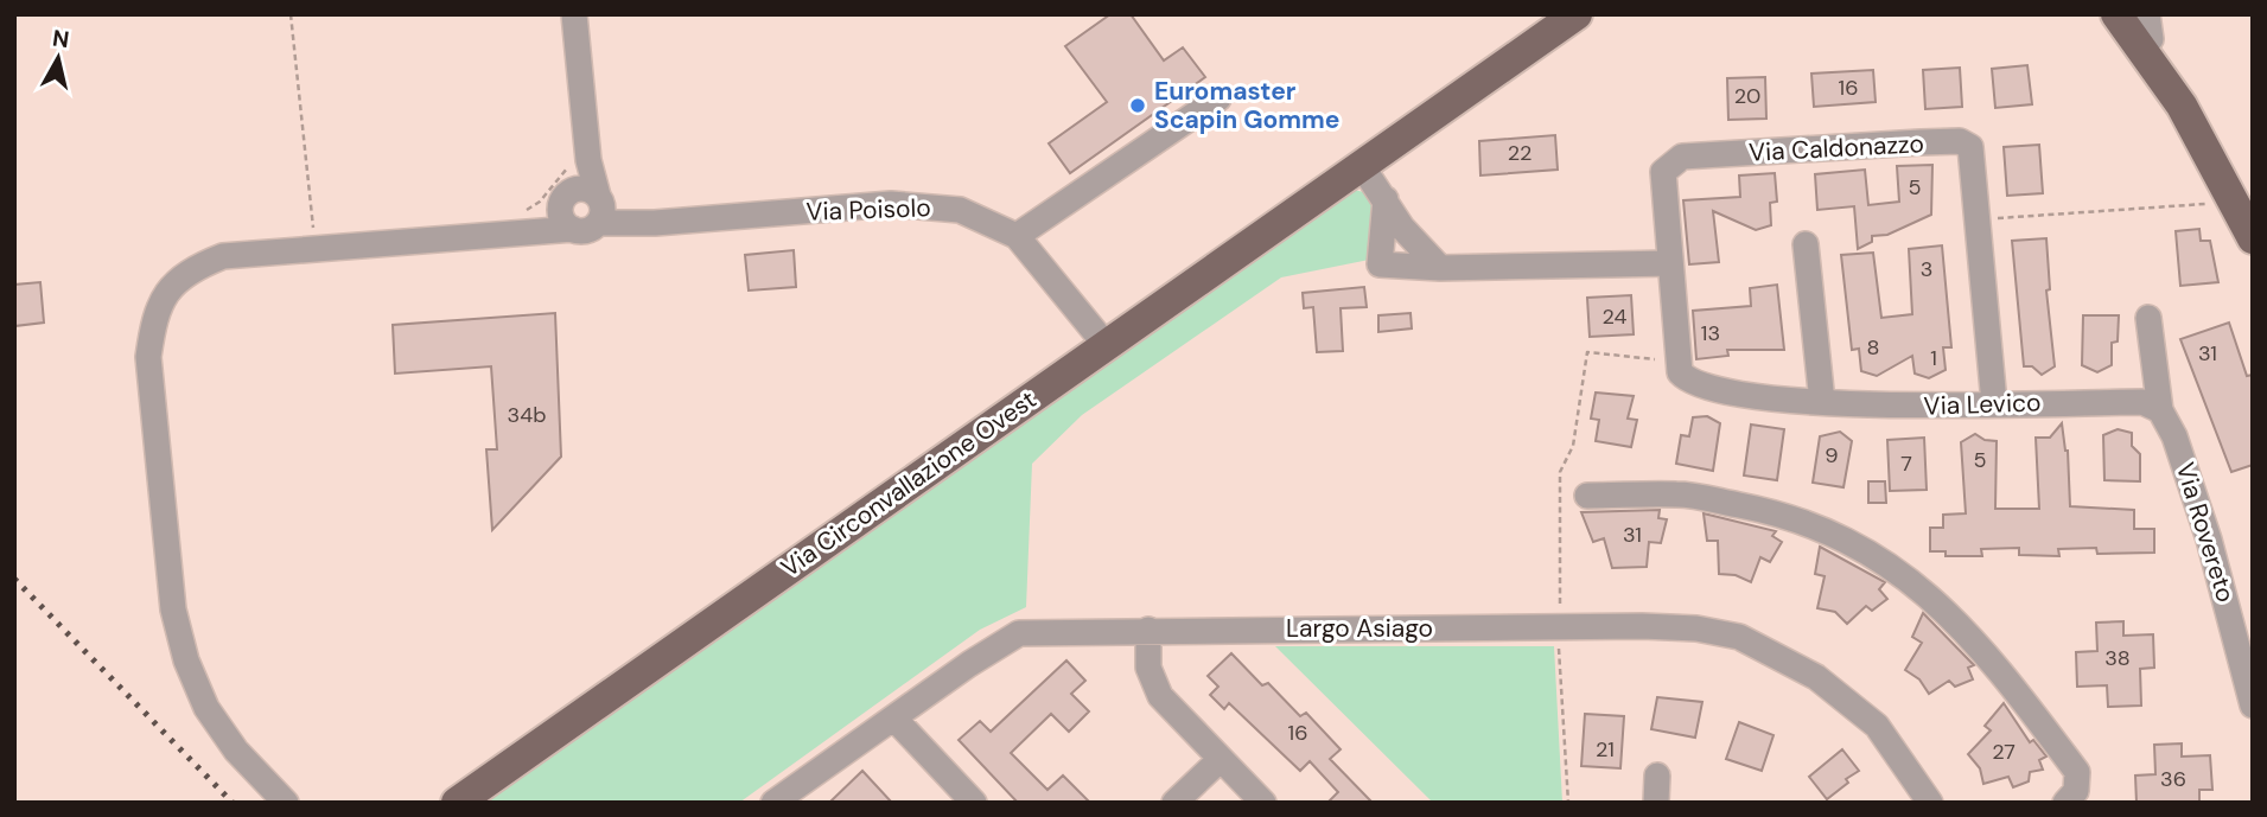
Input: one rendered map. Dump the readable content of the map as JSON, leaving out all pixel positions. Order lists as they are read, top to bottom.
{
  "streets": {
    "main road": ["Via Circonvallazione Ovest"],
    "street": [
      "Via Caldonazzo",
      "Via Poisolo",
      "Via Levico",
      "Via Rovereto",
      "Largo Asiago"
    ]
  },
  "crossings": [
    ["Via Caldonazzo", "Via Levico"],
    ["Via Poisolo", "Via Circonvallazione Ovest"],
    ["Via Levico", "Via Rovereto"]
  ],
  "places": ["Euromaster Scapin Gomme"],
  "house_numbers": [
    "16",
    "20",
    "22",
    "5",
    "3",
    "24",
    "13",
    "8",
    "31",
    "1",
    "34b",
    "9",
    "5",
    "7",
    "31",
    "38",
    "16",
    "21",
    "27",
    "36"
  ],
  "north": "top"
}
